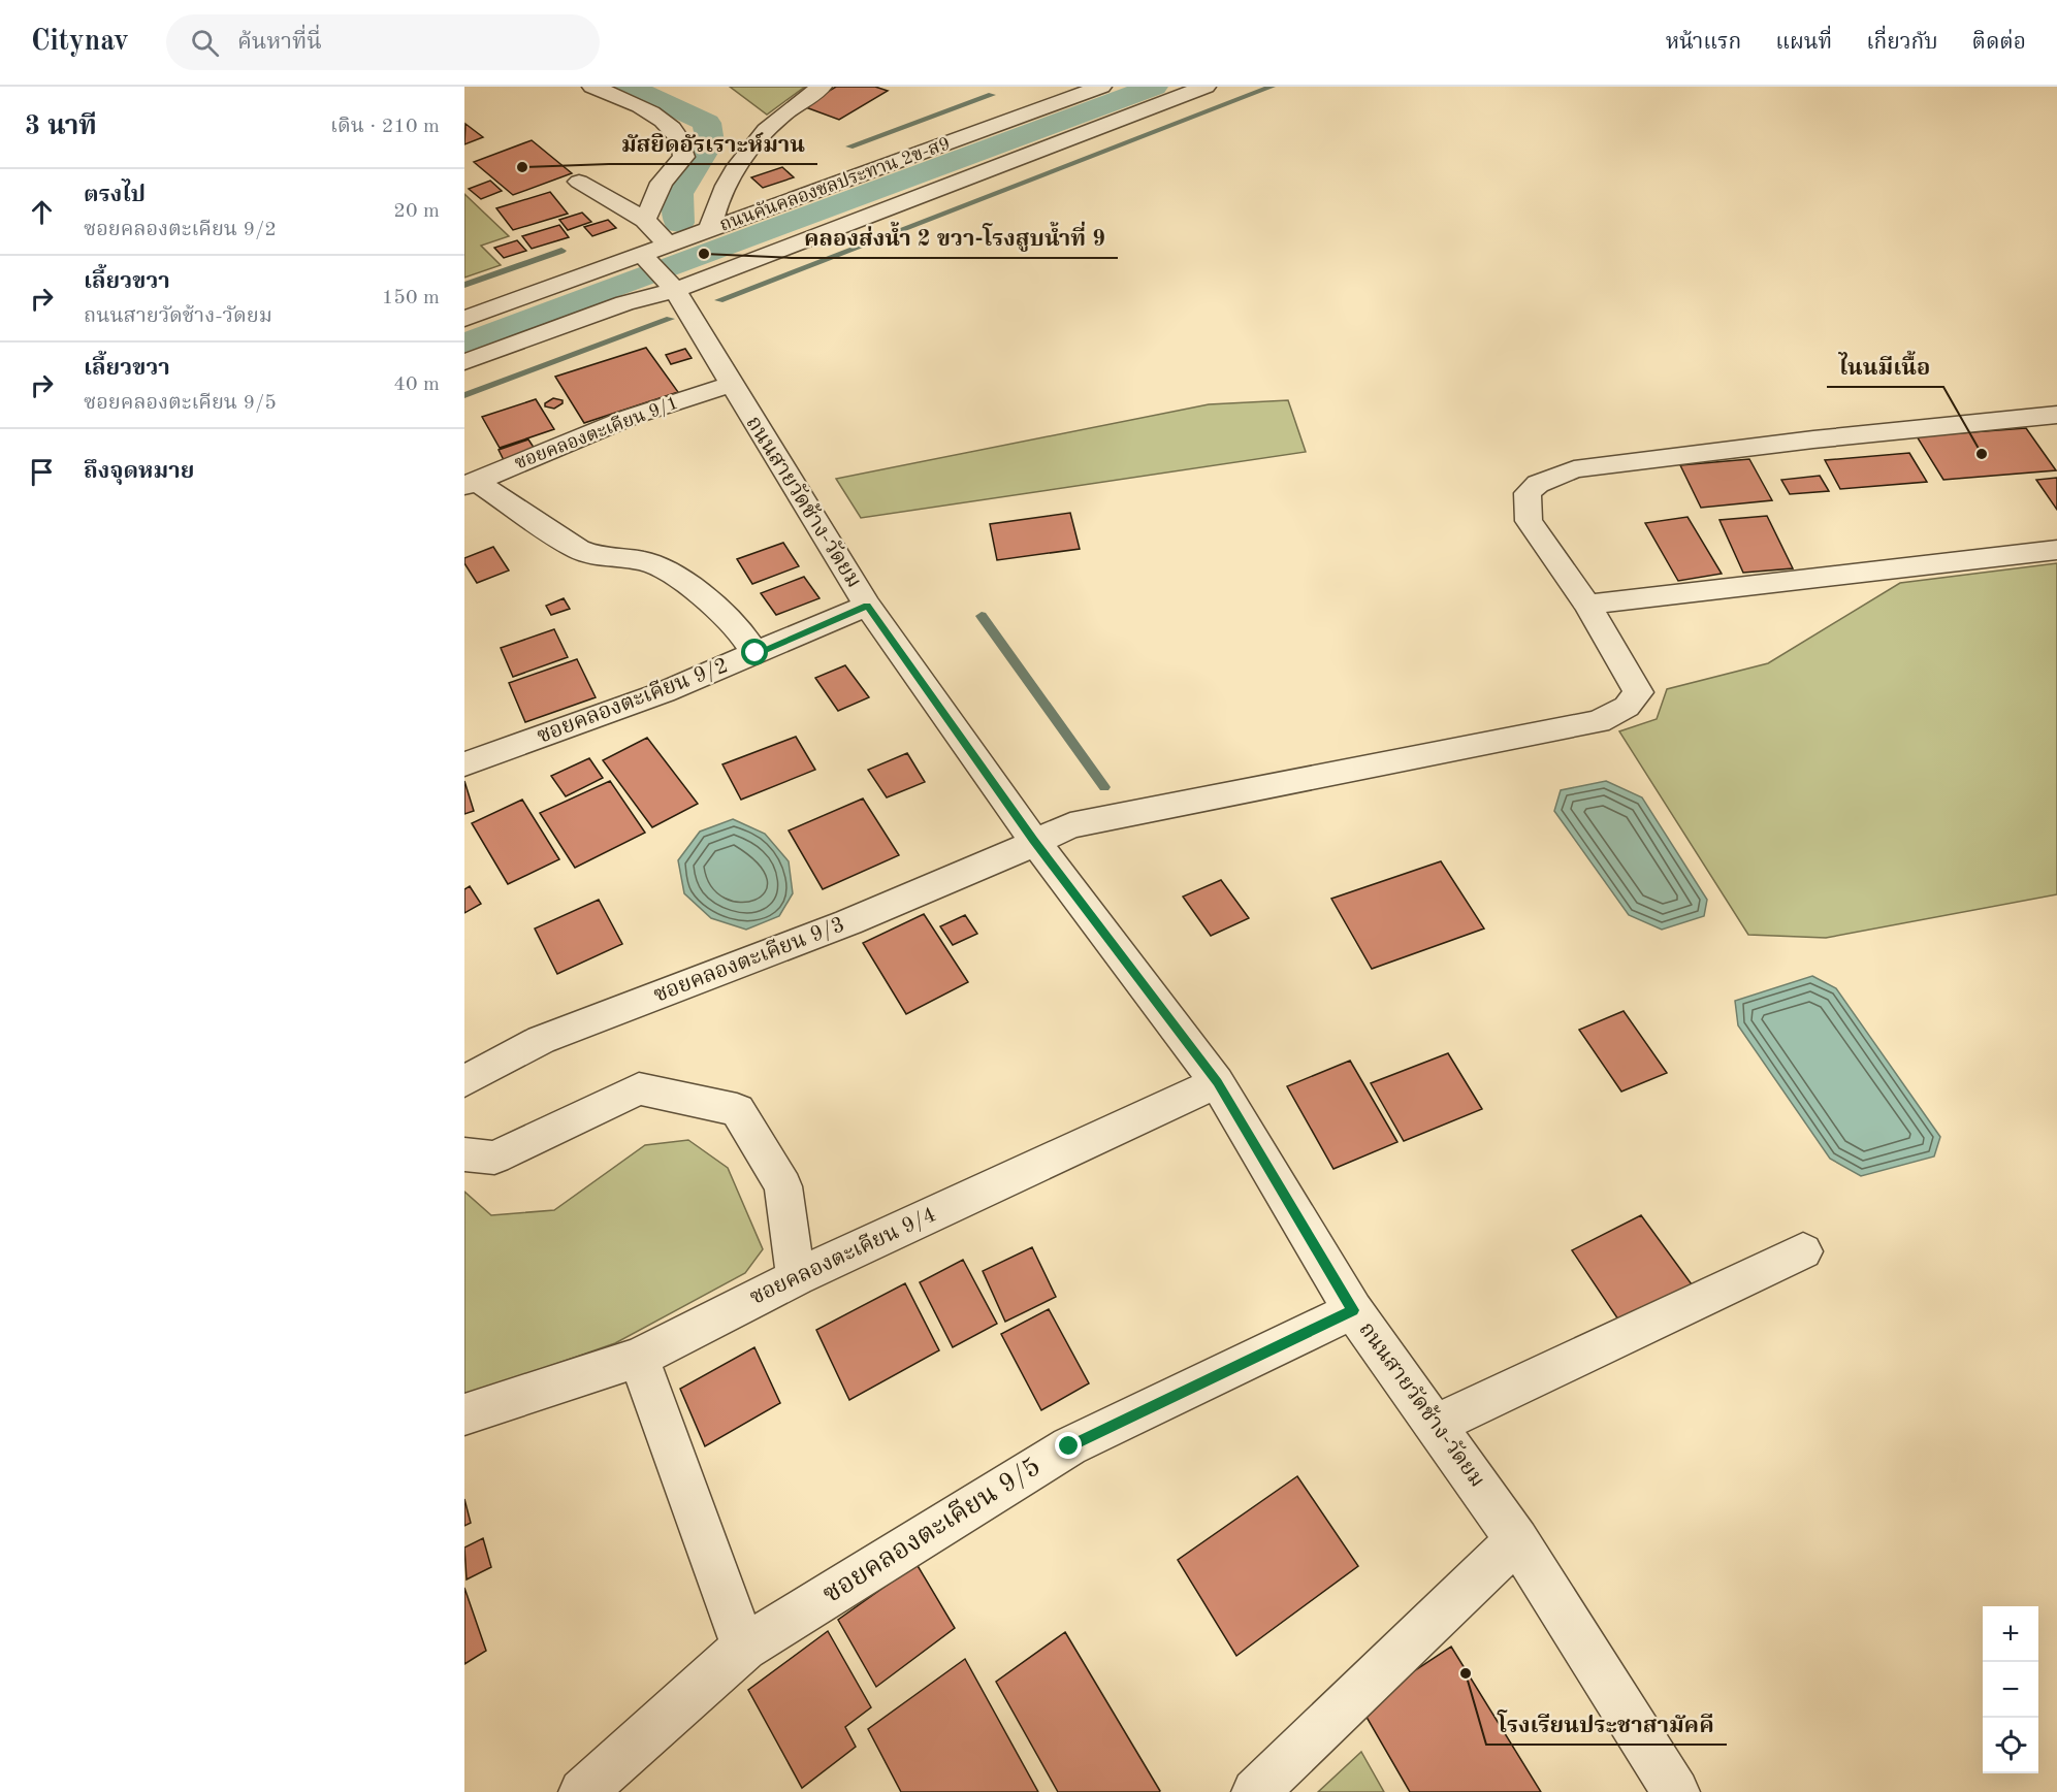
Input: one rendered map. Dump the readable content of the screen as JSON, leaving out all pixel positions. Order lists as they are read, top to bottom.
{
  "streets": {
    "street": [
      "ถนนคันคลองชลประทาน 2ข-ส9",
      "ซอยคลองตะเคียน 9/1",
      "ถนนสายวัดช้าง-วัดยม",
      "ซอยคลองตะเคียน 9/2",
      "ซอยคลองตะเคียน 9/3",
      "ซอยคลองตะเคียน 9/4",
      "ซอยคลองตะเคียน 9/5"
    ]
  },
  "crossings": [
    ["ถนนคันคลองชลประทาน 2ข-ส9", "ถนนสายวัดช้าง-วัดยม"],
    ["ซอยคลองตะเคียน 9/1", "ถนนสายวัดช้าง-วัดยม"],
    ["ถนนสายวัดช้าง-วัดยม", "ซอยคลองตะเคียน 9/2"],
    ["ถนนสายวัดช้าง-วัดยม", "ซอยคลองตะเคียน 9/3"],
    ["ถนนสายวัดช้าง-วัดยม", "ซอยคลองตะเคียน 9/4"],
    ["ถนนสายวัดช้าง-วัดยม", "ซอยคลองตะเคียน 9/5"]
  ],
  "places": [
    "มัสยิดอัรเราะห์มาน",
    "คลองส่งน้ำ 2 ขวา-โรงสูบน้ำที่ 9",
    "ไนนมีเนื้อ",
    "โรงเรียนประชาสามัคคี"
  ],
  "page": {
    "header": "Citynav",
    "search": "ค้นหาที่นี่",
    "nav": [
      "หน้าแรก",
      "แผนที่",
      "เกี่ยวกับ",
      "ติดต่อ"
    ],
    "heading": ["3 นาที", "เดิน · 210 m"],
    "list": [
      ["ตรงไป", "ซอยคลองตะเคียน 9/2", "20 m"],
      ["เลี้ยวขวา", "ถนนสายวัดช้าง-วัดยม", "150 m"],
      ["เลี้ยวขวา", "ซอยคลองตะเคียน 9/5", "40 m"],
      "ถึงจุดหมาย"
    ],
    "map_buttons": ["+", "−"]
  }
}
